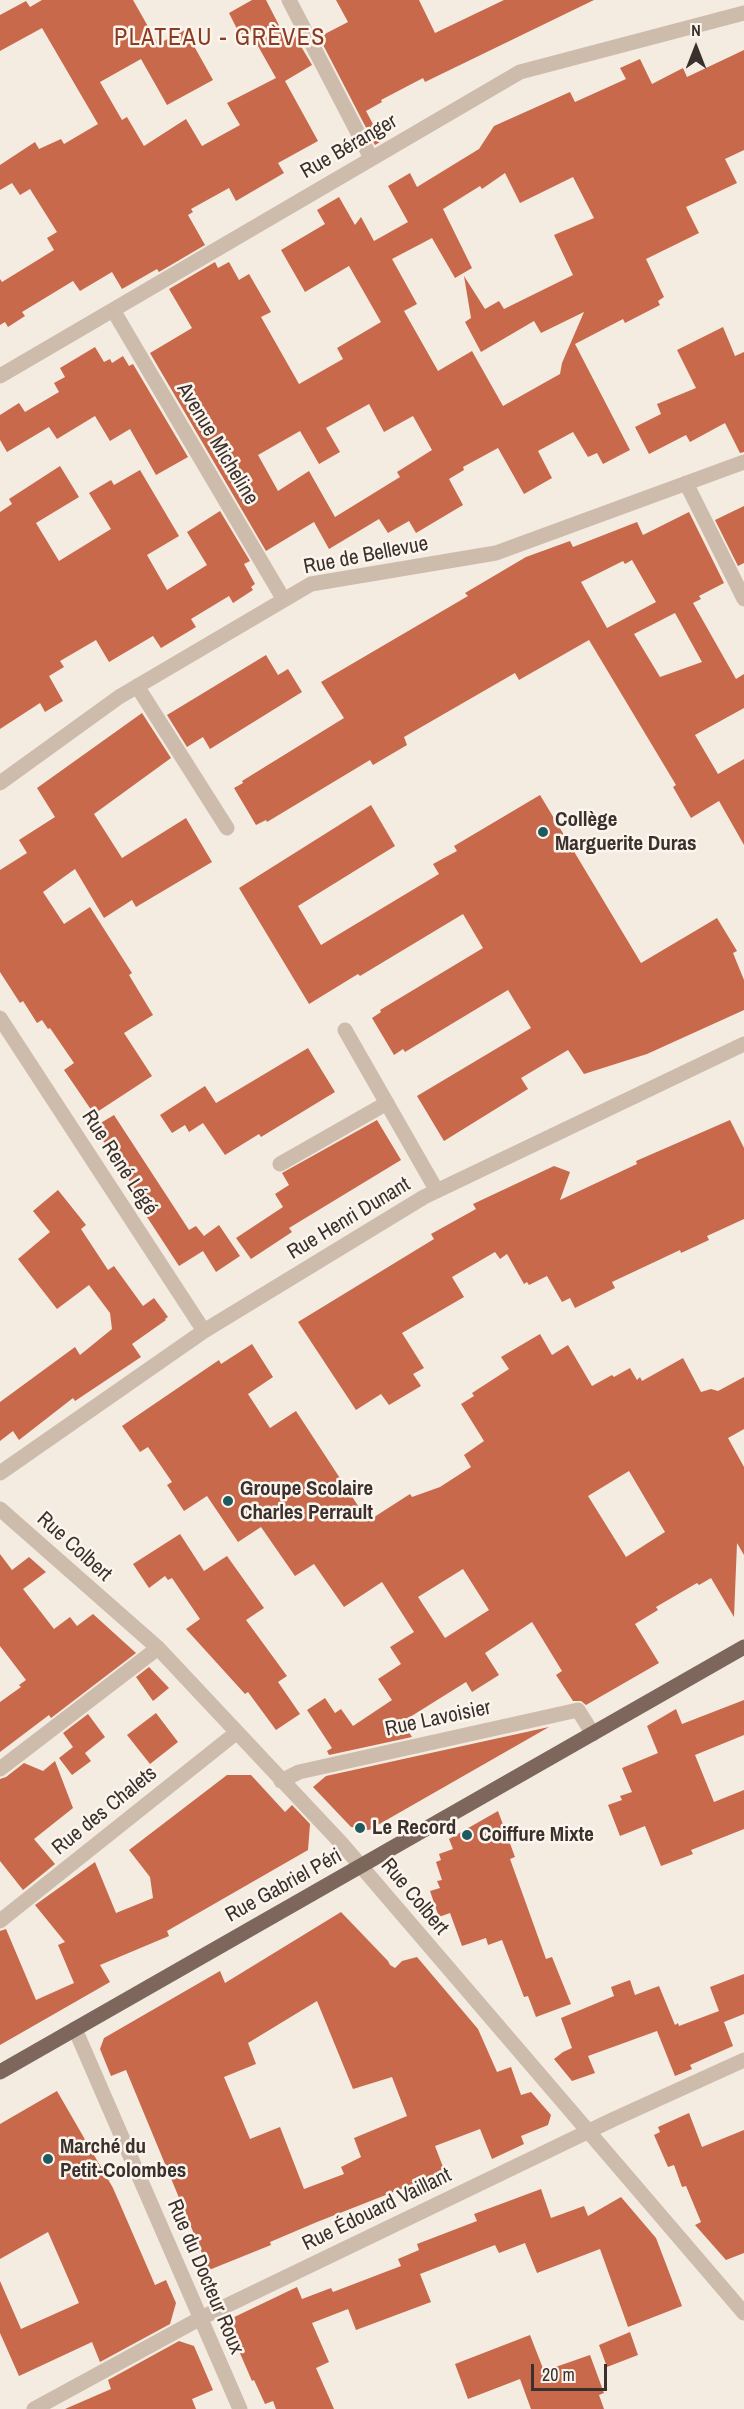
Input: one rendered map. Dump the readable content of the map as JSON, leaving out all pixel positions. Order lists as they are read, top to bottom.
{
  "streets": {
    "main road": ["Rue Gabriel Péri"],
    "street": [
      "Rue Béranger",
      "Avenue Micheline",
      "Rue de Bellevue",
      "Rue René Légé",
      "Rue Henri Dunant",
      "Rue Colbert",
      "Rue Lavoisier",
      "Rue des Chalets",
      "Rue Édouard Vaillant",
      "Rue du Docteur Roux"
    ]
  },
  "crossings": [
    ["Rue Béranger", "Avenue Micheline"],
    ["Avenue Micheline", "Rue de Bellevue"],
    ["Rue René Légé", "Rue Henri Dunant"],
    ["Rue Colbert", "Rue Lavoisier"],
    ["Rue Colbert", "Rue des Chalets"],
    ["Rue Colbert", "Rue Gabriel Péri"],
    ["Rue Colbert", "Rue Édouard Vaillant"],
    ["Rue Lavoisier", "Rue Gabriel Péri"],
    ["Rue Gabriel Péri", "Rue du Docteur Roux"],
    ["Rue Édouard Vaillant", "Rue du Docteur Roux"]
  ],
  "districts": ["PLATEAU - GRÈVES"],
  "places": [
    "Collège Marguerite Duras",
    "Groupe Scolaire Charles Perrault",
    "Le Record",
    "Coiffure Mixte",
    "Marché du Petit-Colombes"
  ],
  "scale_bar": "20 m",
  "north": "top"
}
